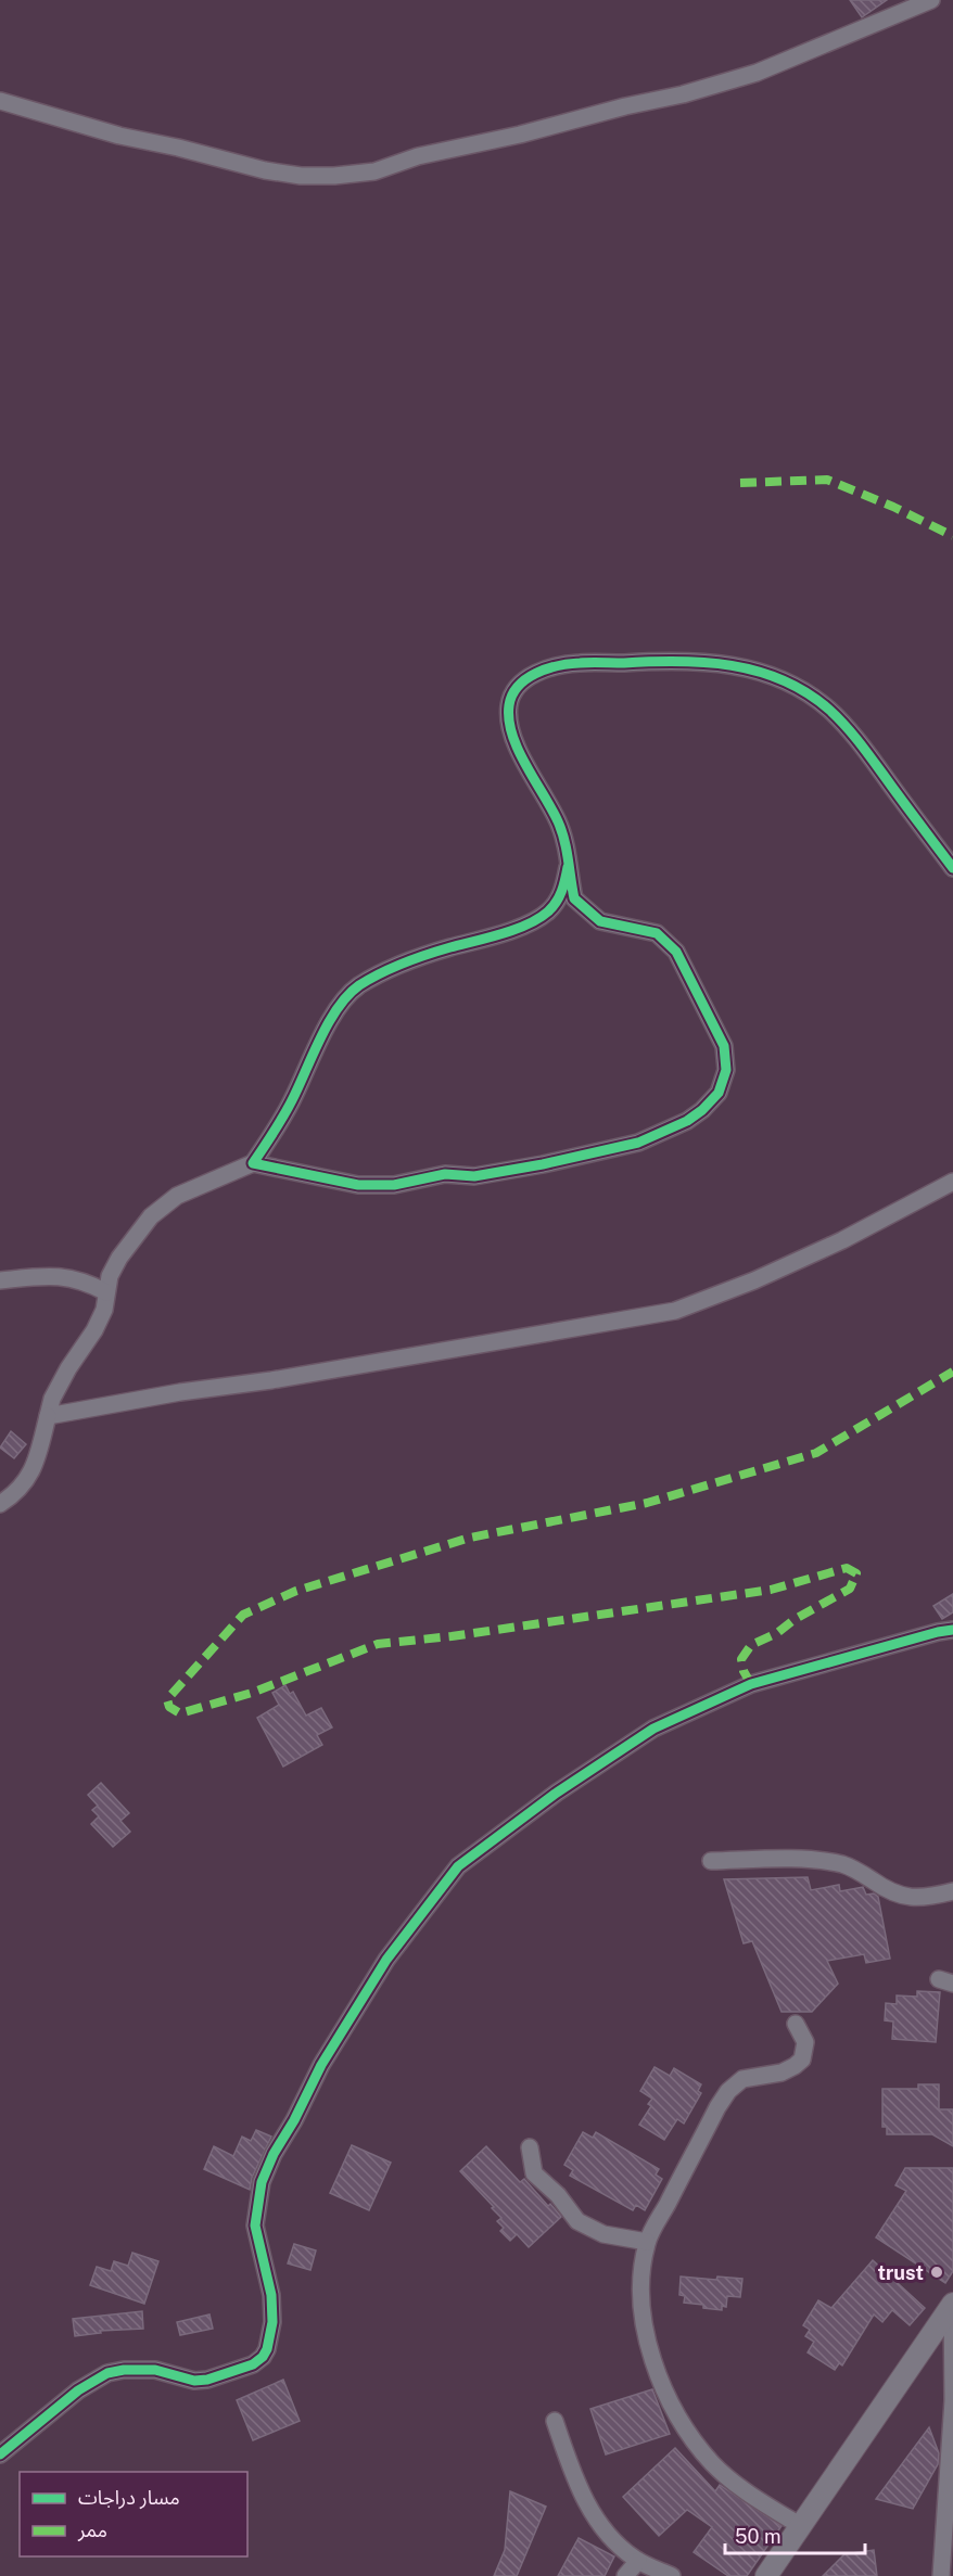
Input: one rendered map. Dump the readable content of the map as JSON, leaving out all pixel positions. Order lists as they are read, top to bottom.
{
  "places": ["trust"],
  "legend": ["مسار دراجات", "ممر"],
  "scale_bar": "50 m"
}
